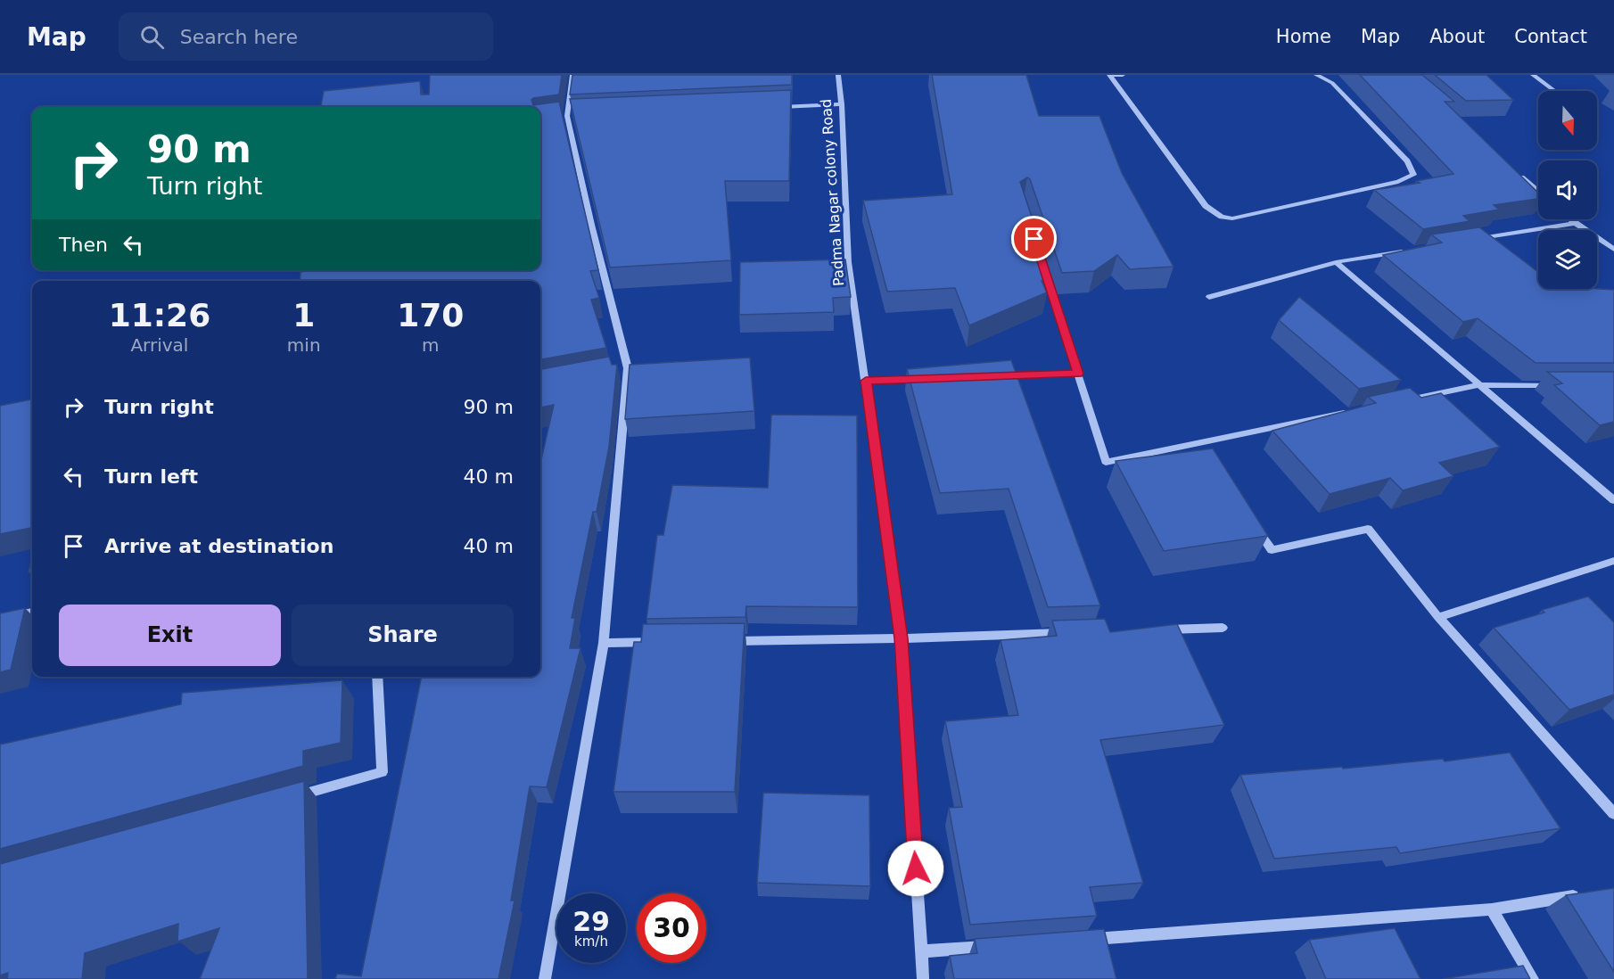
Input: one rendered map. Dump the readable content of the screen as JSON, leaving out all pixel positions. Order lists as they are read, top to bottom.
{
  "streets": {
    "street": ["Padma Nagar colony Road"]
  },
  "north": "bottom",
  "page": {
    "header": "Map",
    "search": "Search here",
    "nav": [
      "Home",
      "Map",
      "About",
      "Contact"
    ],
    "turn": ["90 m", "Turn right"],
    "then": "Then",
    "eta": [
      "11:26",
      "Arrival",
      "1",
      "min",
      "170",
      "m"
    ],
    "list": [
      {
        "name": "Turn right",
        "value": "90 m"
      },
      {
        "name": "Turn left",
        "value": "40 m"
      },
      {
        "name": "Arrive at destination",
        "value": "40 m"
      }
    ],
    "buttons": ["Exit", "Share"],
    "speed": "29 km/h",
    "limit": "30"
  }
}
